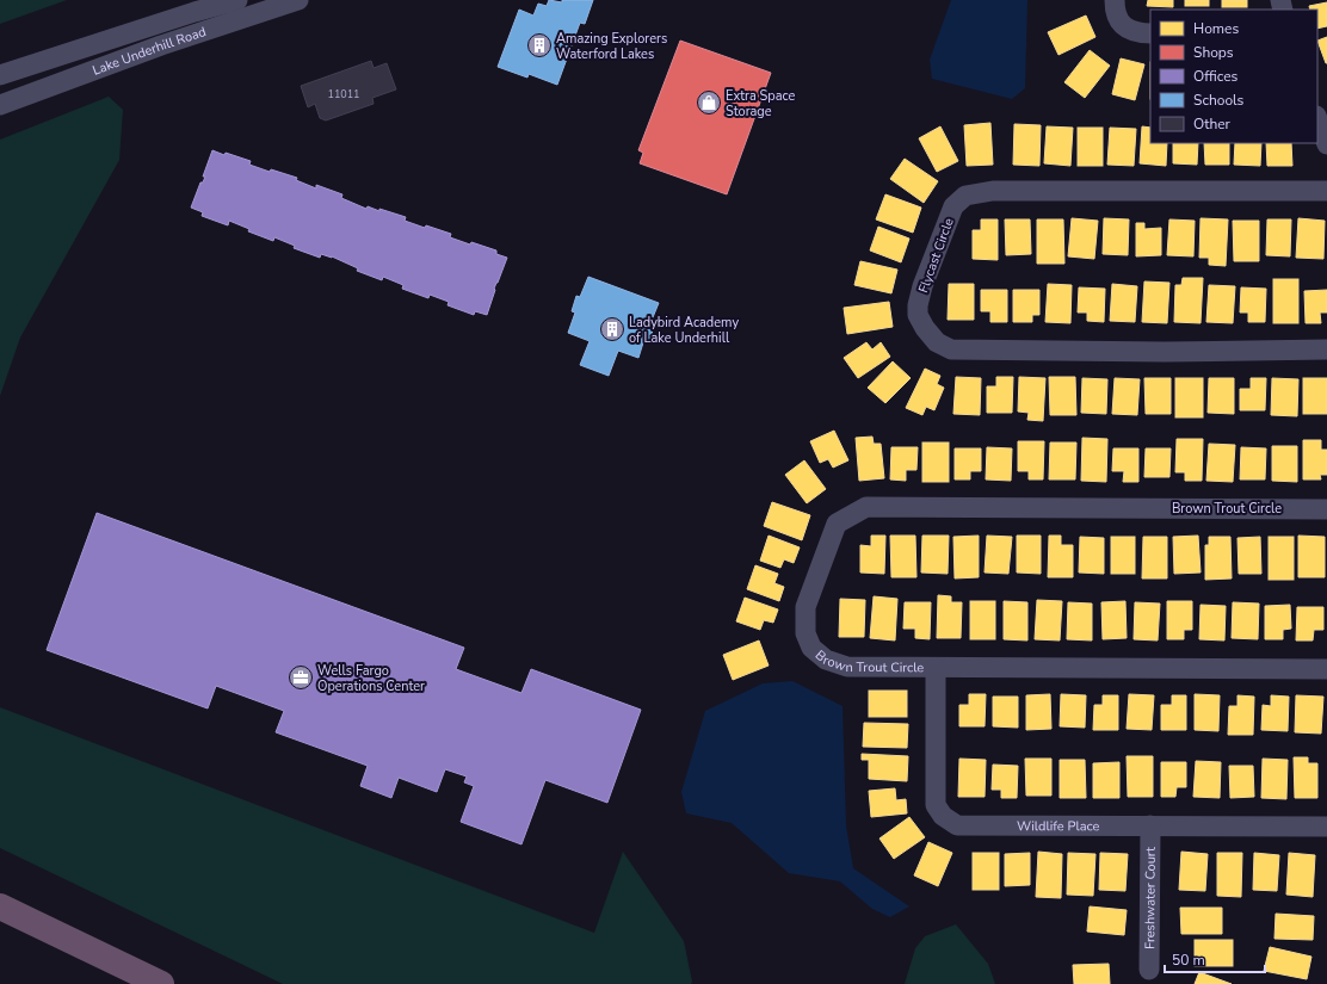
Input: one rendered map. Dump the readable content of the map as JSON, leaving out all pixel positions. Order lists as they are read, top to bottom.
{
  "streets": {
    "street": [
      "Lake Underhill Road",
      "Flycast Circle",
      "Brown Trout Circle",
      "Wildlife Place",
      "Freshwater Court"
    ]
  },
  "crossings": [
    ["Brown Trout Circle", "Wildlife Place"],
    ["Wildlife Place", "Freshwater Court"]
  ],
  "places": {
    "building": ["Amazing Explorers Waterford Lakes", "Ladybird Academy of Lake Underhill"],
    "shop": ["Extra Space Storage"],
    "office": ["Wells Fargo Operations Center"]
  },
  "house_numbers": ["11011"],
  "legend": [
    "Homes",
    "Shops",
    "Offices",
    "Schools",
    "Other"
  ],
  "scale_bar": "50 m"
}
